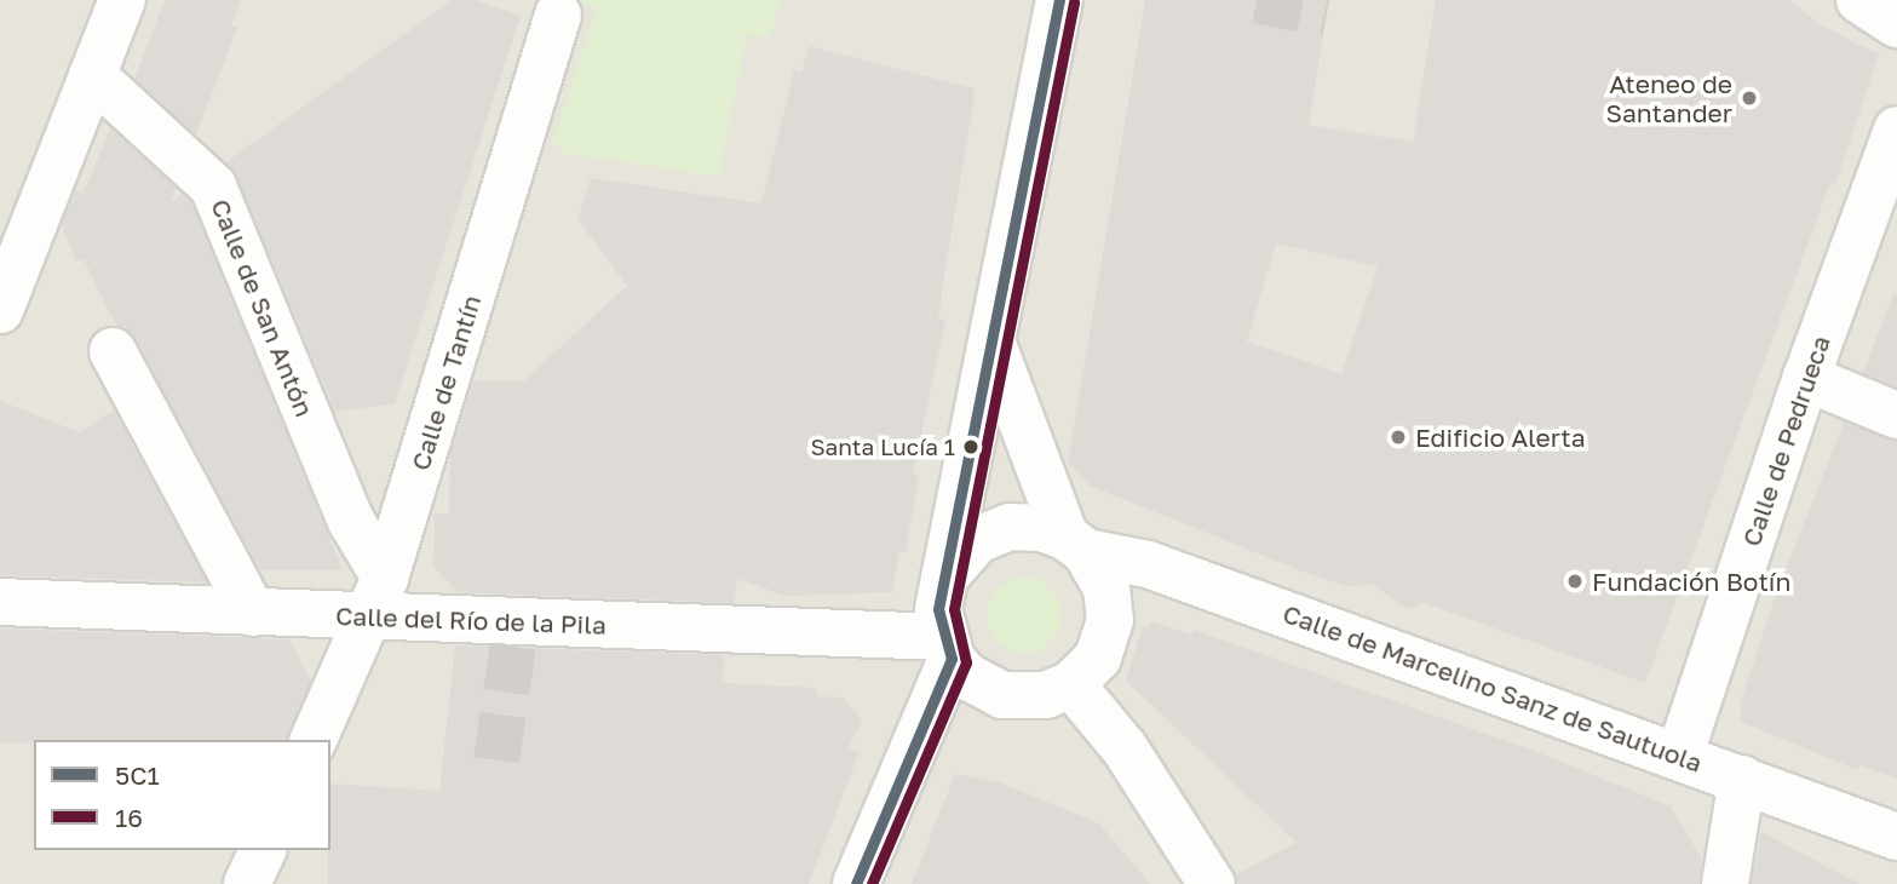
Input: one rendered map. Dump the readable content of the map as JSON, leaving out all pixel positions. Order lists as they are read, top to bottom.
{
  "streets": {
    "street": [
      "Calle de San Antón",
      "Calle de Tantín",
      "Calle de Pedrueca",
      "Calle del Río de la Pila",
      "Calle de Marcelino Sanz de Sautuola"
    ]
  },
  "crossings": [
    ["Calle de San Antón", "Calle de Tantín"],
    ["Calle de San Antón", "Calle del Río de la Pila"],
    ["Calle de Tantín", "Calle del Río de la Pila"],
    ["Calle de Pedrueca", "Calle de Marcelino Sanz de Sautuola"],
    ["Calle del Río de la Pila", "Calle de Marcelino Sanz de Sautuola"]
  ],
  "places": [
    "Ateneo de Santander",
    "Edificio Alerta",
    "Santa Lucía 1",
    "Fundación Botín"
  ],
  "lines": ["transit line 5C1", "transit line 16"],
  "legend": ["5C1", "16"]
}
